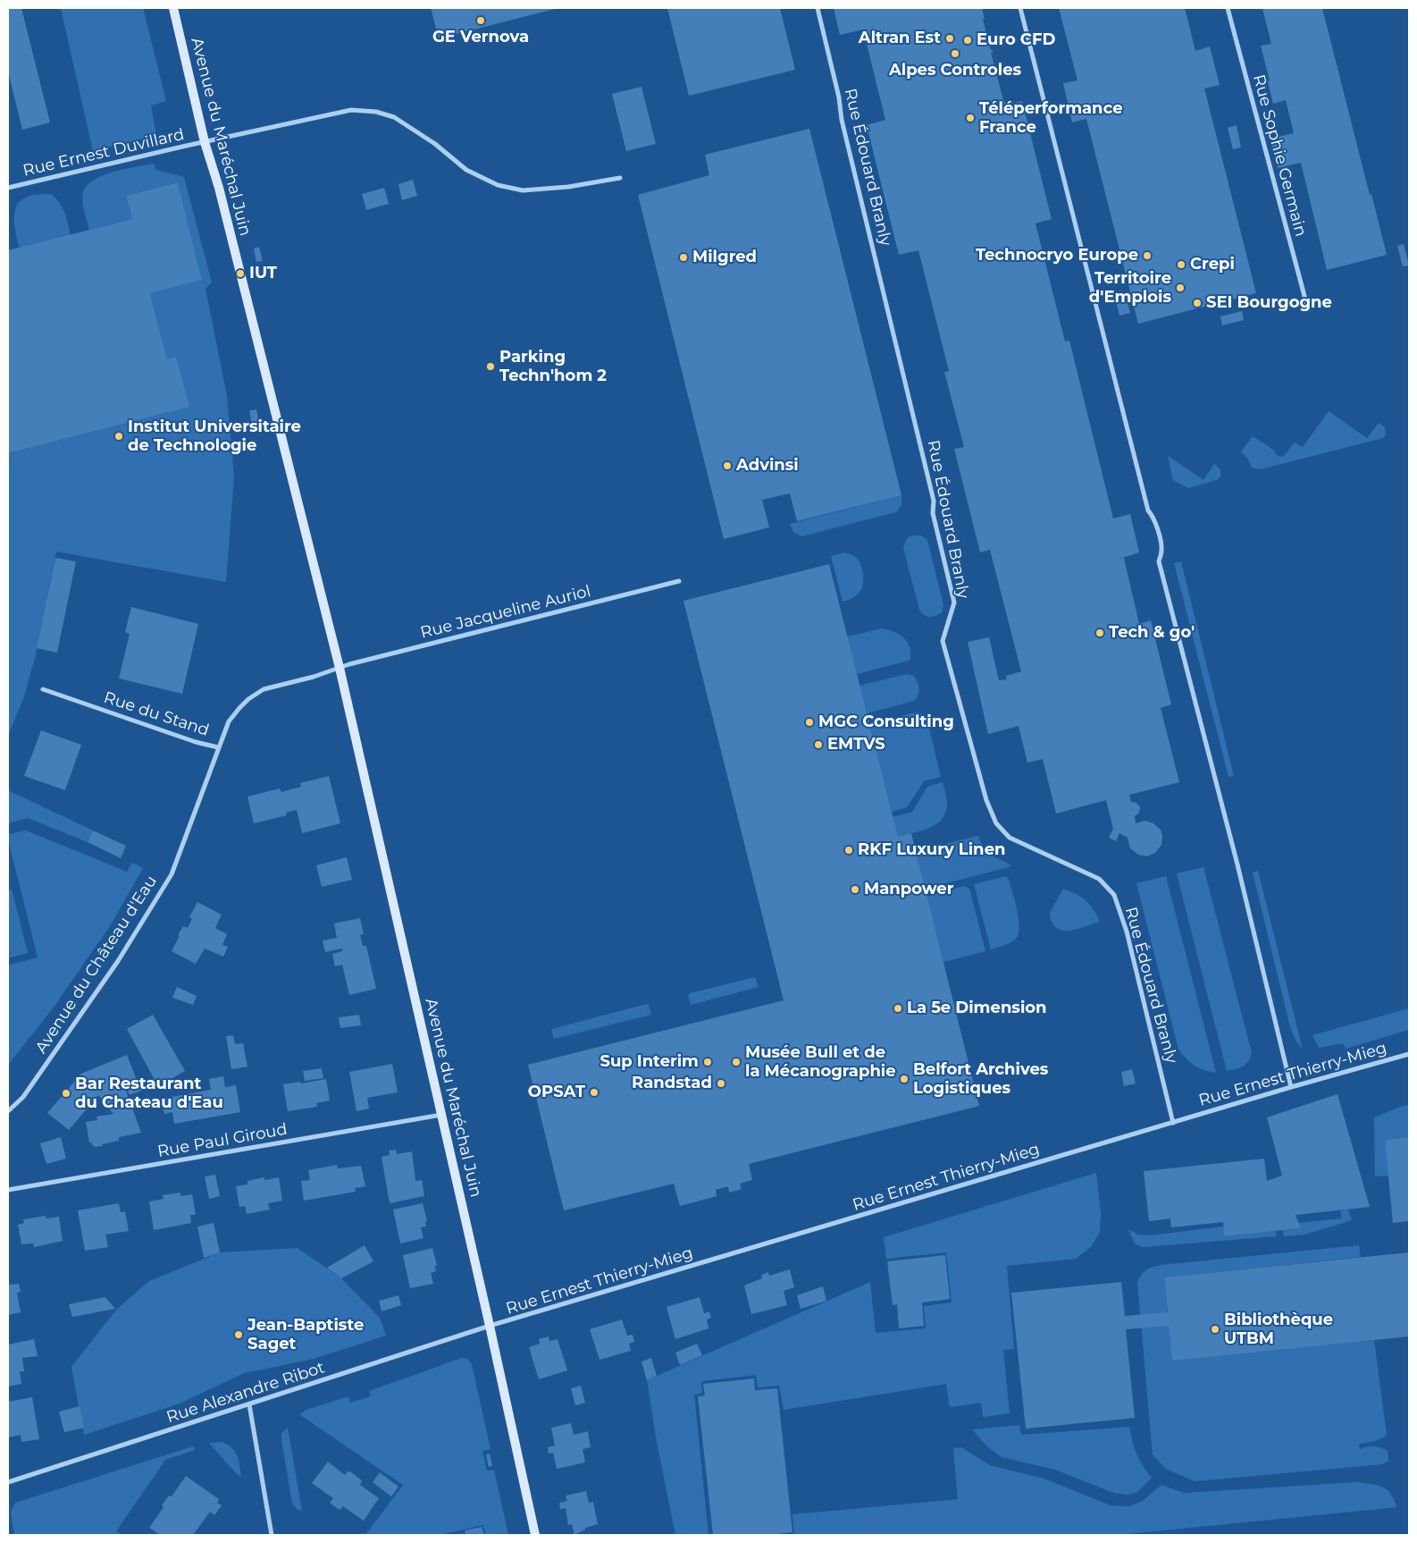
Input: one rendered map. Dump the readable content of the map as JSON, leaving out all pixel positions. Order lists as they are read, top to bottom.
{
  "streets": {
    "street": [
      "Avenue du Maréchal Juin",
      "Rue Ernest Duvillard",
      "Rue Sophie Germain",
      "Rue Édouard Branly",
      "Rue Jacqueline Auriol",
      "Rue du Stand",
      "Avenue du Château d'Eau",
      "Rue Ernest Thierry-Mieg",
      "Rue Paul Giroud",
      "Rue Alexandre Ribot"
    ]
  },
  "crossings": [
    ["Avenue du Maréchal Juin", "Rue Ernest Duvillard"],
    ["Avenue du Maréchal Juin", "Rue Jacqueline Auriol"],
    ["Avenue du Maréchal Juin", "Rue du Stand"],
    ["Avenue du Maréchal Juin", "Rue Ernest Thierry-Mieg"],
    ["Avenue du Maréchal Juin", "Rue Paul Giroud"],
    ["Avenue du Maréchal Juin", "Rue Alexandre Ribot"],
    ["Rue Édouard Branly", "Rue Ernest Thierry-Mieg"],
    ["Rue Jacqueline Auriol", "Rue du Stand"],
    ["Rue du Stand", "Avenue du Château d'Eau"],
    ["Rue Ernest Thierry-Mieg", "Rue Alexandre Ribot"]
  ],
  "places": [
    "GE Vernova",
    "Altran Est",
    "Euro CFD",
    "Alpes Controles",
    "Téléperformance France",
    "Technocryo Europe",
    "Milgred",
    "Crepi",
    "IUT",
    "Territoire d'Emplois",
    "SEI Bourgogne",
    "Parking Techn'hom 2",
    "Institut Universitaire de Technologie",
    "Advinsi",
    "Tech & go'",
    "MGC Consulting",
    "EMTVS",
    "RKF Luxury Linen",
    "Manpower",
    "La 5e Dimension",
    "Sup Interim",
    "Musée Bull et de la Mécanographie",
    "Belfort Archives Logistiques",
    "Randstad",
    "OPSAT",
    "Bar Restaurant du Chateau d'Eau",
    "Bibliothèque UTBM",
    "Jean-Baptiste Saget"
  ]
}
